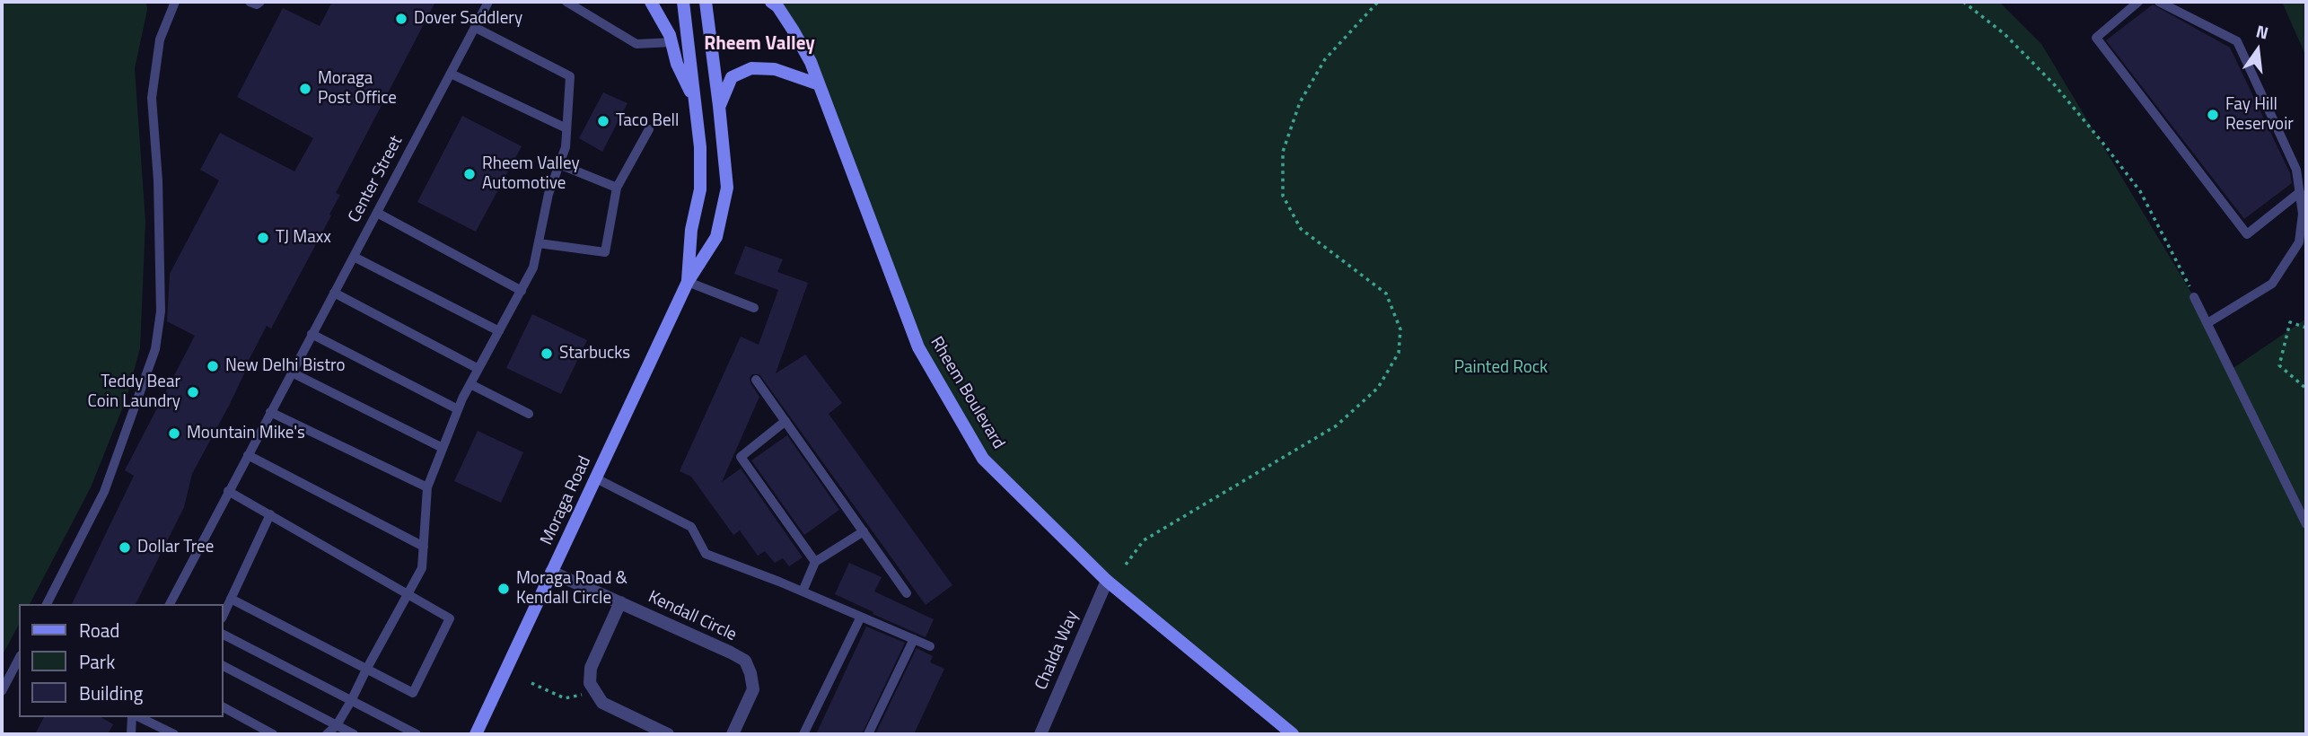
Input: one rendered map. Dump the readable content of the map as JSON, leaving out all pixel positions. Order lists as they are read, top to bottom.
{
  "streets": {
    "main road": ["Rheem Boulevard", "Moraga Road"],
    "street": ["Kendall Circle", "Chalda Way"],
    "lane": ["Center Street"]
  },
  "crossings": [
    ["Rheem Boulevard", "Chalda Way"],
    ["Moraga Road", "Kendall Circle"]
  ],
  "districts": ["Rheem Valley"],
  "parks": ["Painted Rock"],
  "places": [
    "Dover Saddlery",
    "Moraga Post Office",
    "Fay Hill Reservoir",
    "Taco Bell",
    "Rheem Valley Automotive",
    "TJ Maxx",
    "Starbucks",
    "New Delhi Bistro",
    "Teddy Bear Coin Laundry",
    "Mountain Mike's",
    "Dollar Tree",
    "Moraga Road & Kendall Circle"
  ],
  "legend": ["Road", "Park", "Building"],
  "north": "top"
}
